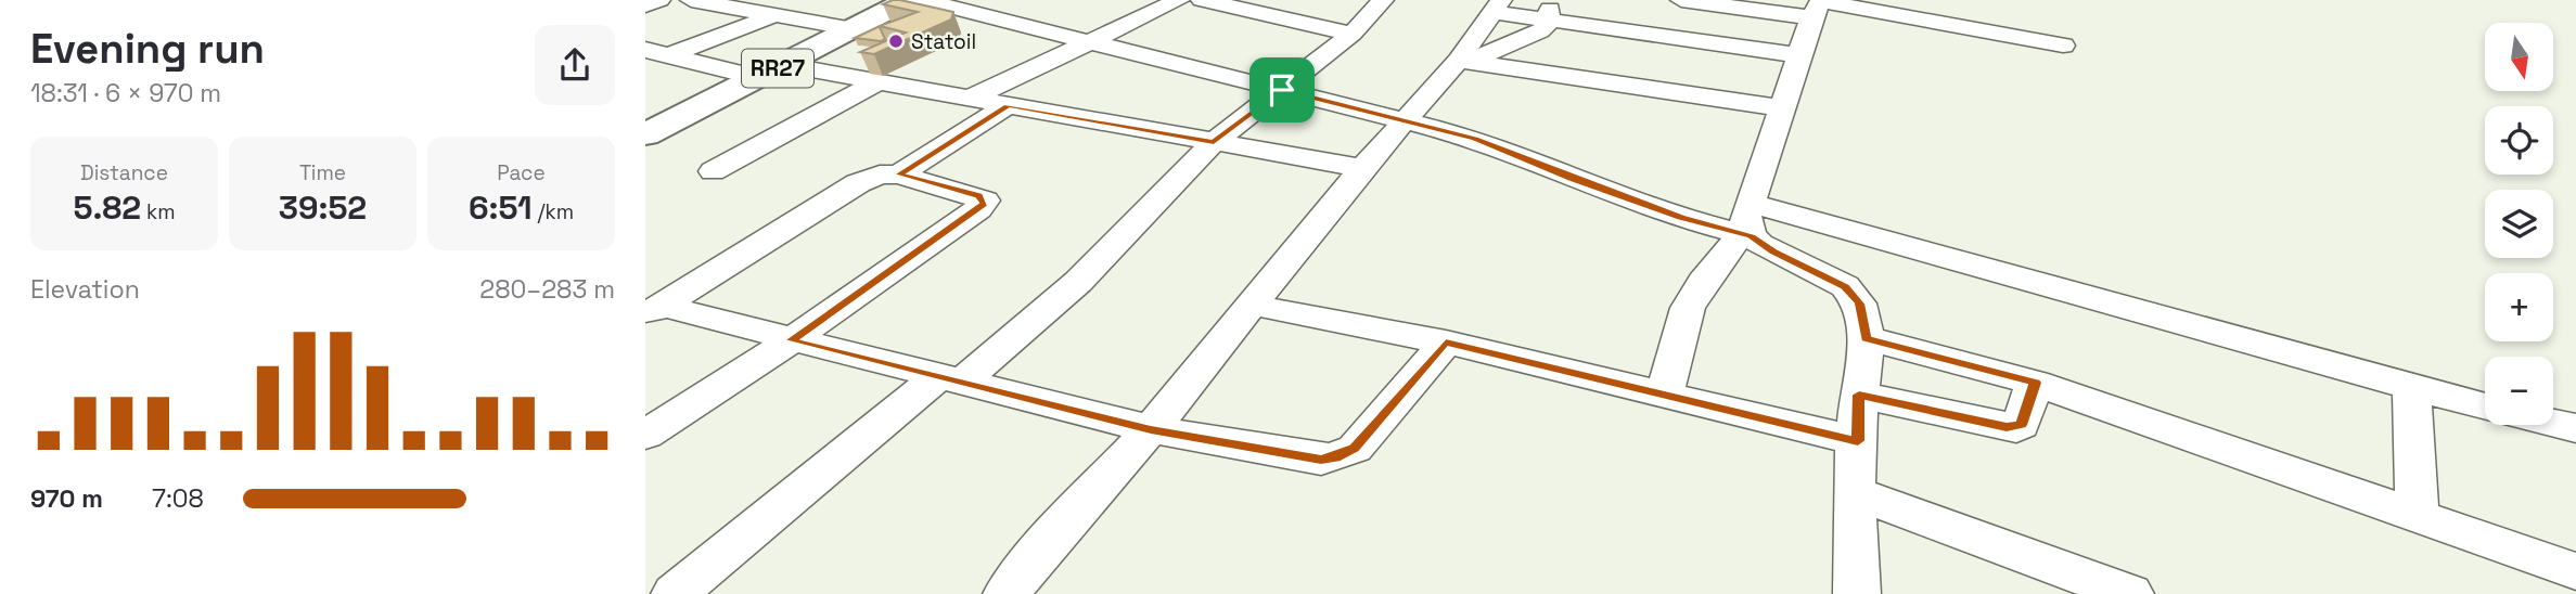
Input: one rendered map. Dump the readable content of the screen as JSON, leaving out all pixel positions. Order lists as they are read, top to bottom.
{
  "streets": {
    "highway": ["RR27"]
  },
  "places": ["Statoil"],
  "north": "bottom",
  "page": {
    "heading": ["Evening run", "18:31 · 6 × 970 m"],
    "map_buttons": ["+", "−"],
    "stats": [
      ["Distance", "5.82 km"],
      ["Time", "39:52"],
      ["Pace", "6:51 /km"]
    ],
    "chart": ["Elevation", "280–283 m"],
    "list": [
      {
        "name": "970 m",
        "note": "7:08"
      }
    ]
  }
}
